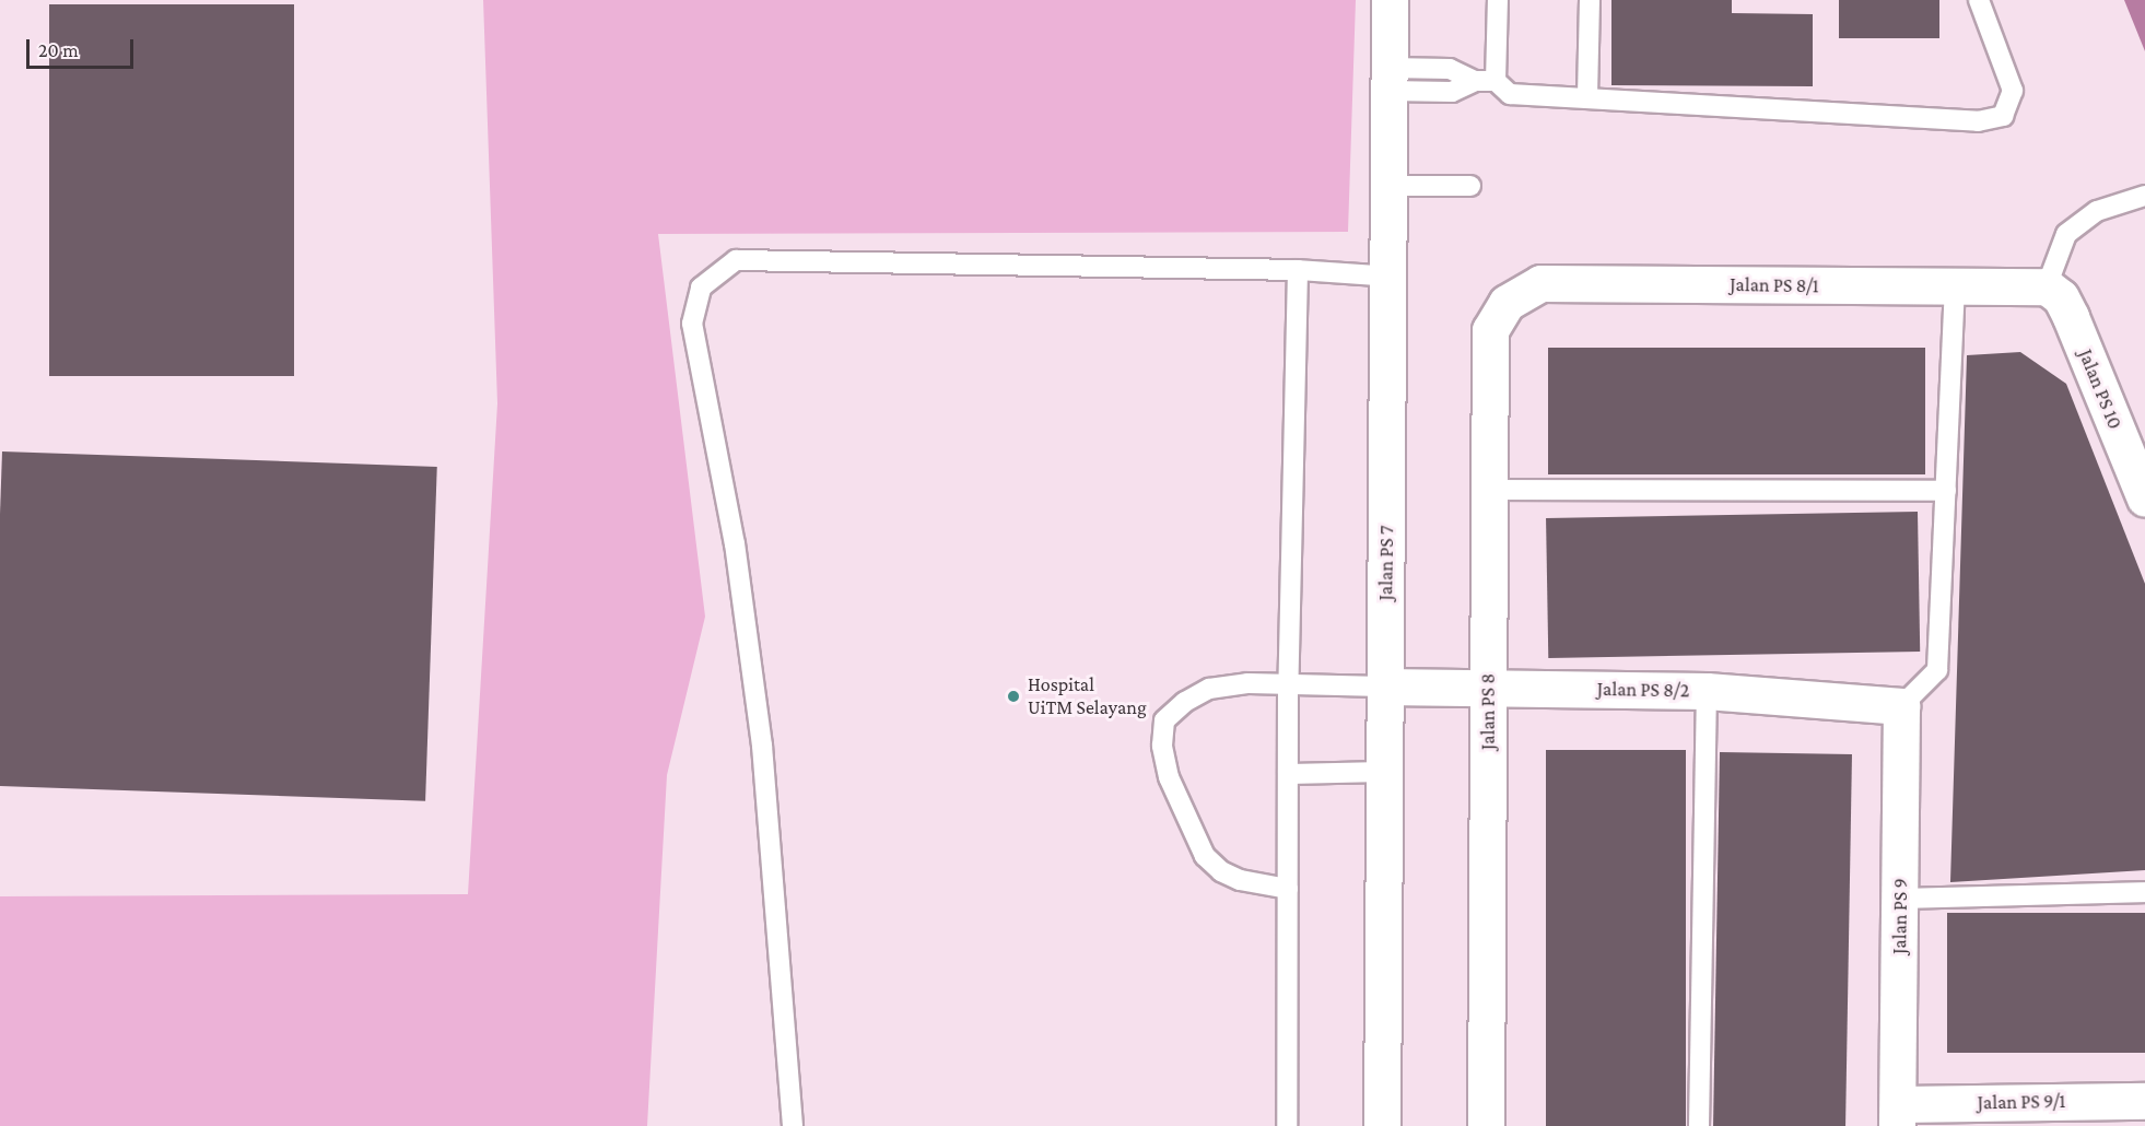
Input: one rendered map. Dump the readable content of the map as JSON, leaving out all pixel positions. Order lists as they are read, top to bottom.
{
  "streets": {
    "street": [
      "Jalan PS 8/1",
      "Jalan PS 10",
      "Jalan PS 7",
      "Jalan PS 8/2",
      "Jalan PS 8",
      "Jalan PS 9",
      "Jalan PS 9/1"
    ]
  },
  "crossings": [
    ["Jalan PS 8/1", "Jalan PS 10"],
    ["Jalan PS 8/1", "Jalan PS 8"],
    ["Jalan PS 7", "Jalan PS 8/2"],
    ["Jalan PS 8/2", "Jalan PS 8"],
    ["Jalan PS 8/2", "Jalan PS 9"],
    ["Jalan PS 9", "Jalan PS 9/1"]
  ],
  "places": ["Hospital UiTM Selayang"],
  "scale_bar": "20 m"
}
